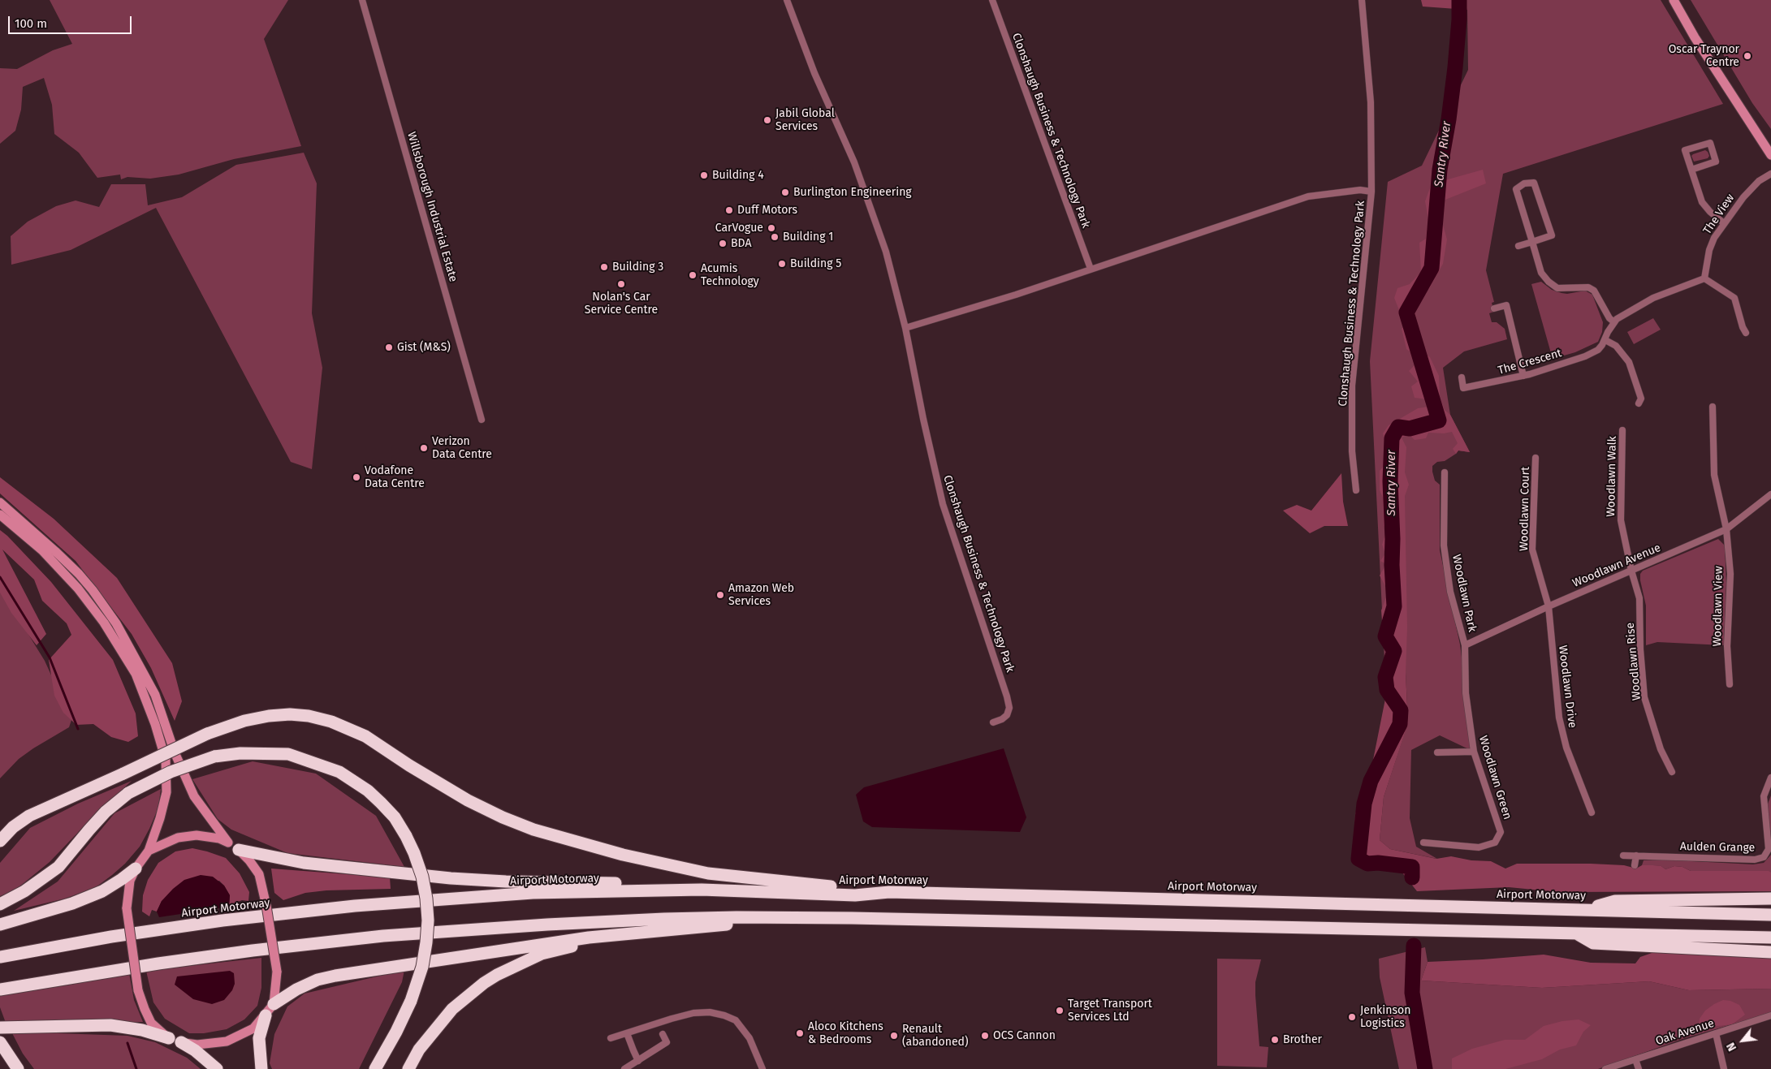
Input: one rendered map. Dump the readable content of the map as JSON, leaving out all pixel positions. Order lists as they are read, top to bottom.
{
  "streets": {
    "highway": ["Airport Motorway"],
    "street": [
      "Clonshaugh Business & Technology Park",
      "Willsborough Industrial Estate",
      "The View",
      "The Crescent",
      "Woodlawn Walk",
      "Woodlawn Court",
      "Woodlawn Avenue",
      "Woodlawn Park",
      "Woodlawn View",
      "Woodlawn Rise",
      "Woodlawn Drive",
      "Woodlawn Green",
      "Aulden Grange",
      "Oak Avenue"
    ]
  },
  "crossings": [
    ["The View", "The Crescent"],
    ["Woodlawn Walk", "Woodlawn Avenue"],
    ["Woodlawn Walk", "Woodlawn Rise"],
    ["Woodlawn Court", "Woodlawn Avenue"],
    ["Woodlawn Court", "Woodlawn Drive"],
    ["Woodlawn Avenue", "Woodlawn Park"],
    ["Woodlawn Avenue", "Woodlawn View"],
    ["Woodlawn Avenue", "Woodlawn Rise"],
    ["Woodlawn Avenue", "Woodlawn Drive"],
    ["Woodlawn Avenue", "Woodlawn Green"],
    ["Woodlawn Park", "Woodlawn Green"]
  ],
  "water": ["Santry River"],
  "places": [
    "Oscar Traynor Centre",
    "Jabil Global Services",
    "Building 4",
    "Burlington Engineering",
    "Duff Motors",
    "CarVogue",
    "Building 1",
    "BDA",
    "Building 5",
    "Building 3",
    "Acumis Technology",
    "Nolan's Car Service Centre",
    "Gist (M&S)",
    "Verizon Data Centre",
    "Vodafone Data Centre",
    "Amazon Web Services",
    "Target Transport Services Ltd",
    "Jenkinson Logistics",
    "Aloco Kitchens & Bedrooms",
    "Renault (abandoned)",
    "OCS Cannon",
    "Brother"
  ],
  "scale_bar": "100 m",
  "north": "bottom left"
}
